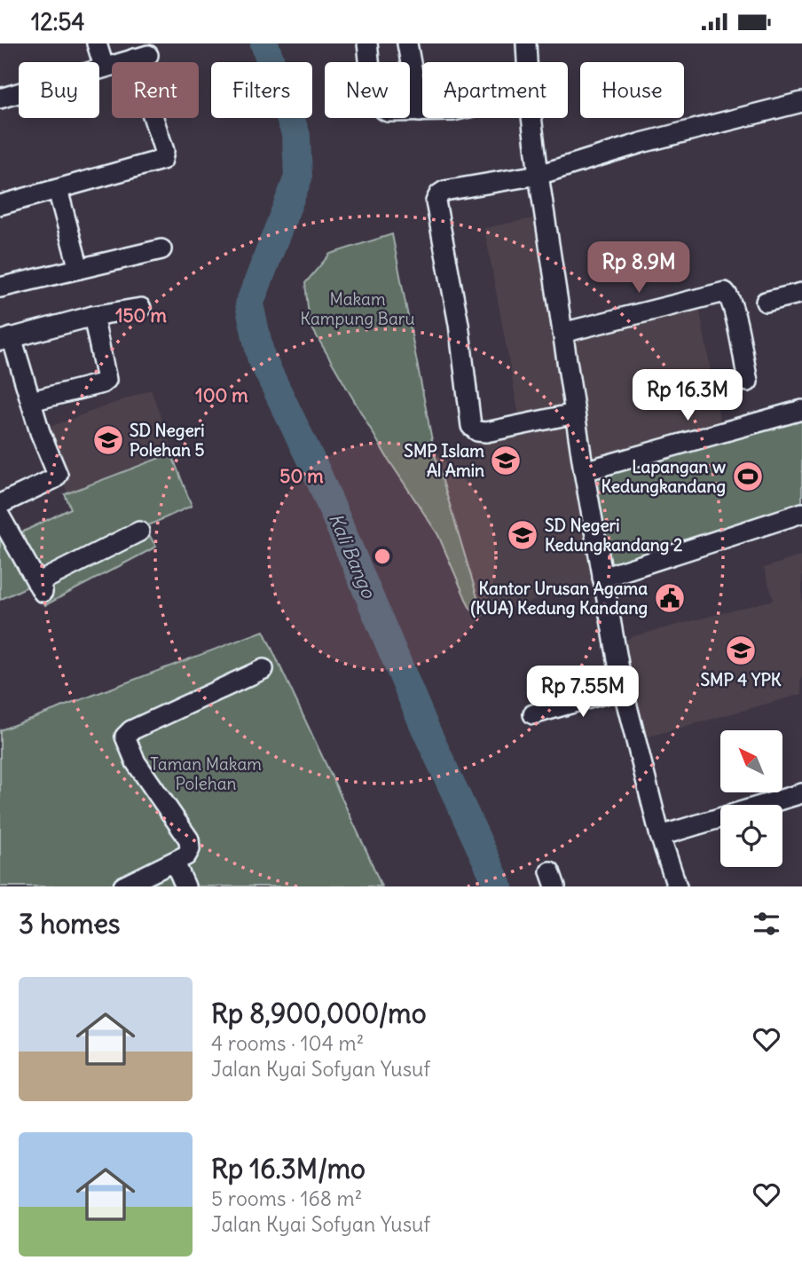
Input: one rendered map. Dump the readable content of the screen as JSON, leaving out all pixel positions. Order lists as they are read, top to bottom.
{
  "water": ["Kali Bango"],
  "parks": ["Makam Kampung Baru", "Taman Makam Polehan"],
  "places": {
    "school or university": [
      "SD Negeri Polehan 5",
      "SMP Islam Al Amin",
      "SD Negeri Kedungkandang 2",
      "SMP 4 YPK"
    ],
    "sports": ["Lapangan w Kedungkandang"],
    "public building": ["Kantor Urusan Agama (KUA) Kedung Kandang"]
  },
  "north": "top left",
  "page": {
    "status": "12:54",
    "chip": [
      "Buy",
      "Rent",
      "Filters",
      "New",
      "Apartment",
      "House"
    ],
    "price": ["Rp 8.9M", "Rp 16.3M", "Rp 7.55M"],
    "heading": "3 homes",
    "list": [
      {
        "name": "Rp 8,900,000/mo",
        "note": "4 rooms · 104 m² · Jalan Kyai Sofyan Yusuf"
      },
      {
        "name": "Rp 16.3M/mo",
        "note": "5 rooms · 168 m² · Jalan Kyai Sofyan Yusuf"
      }
    ]
  },
  "rings": ["150 m", "100 m", "50 m"]
}
